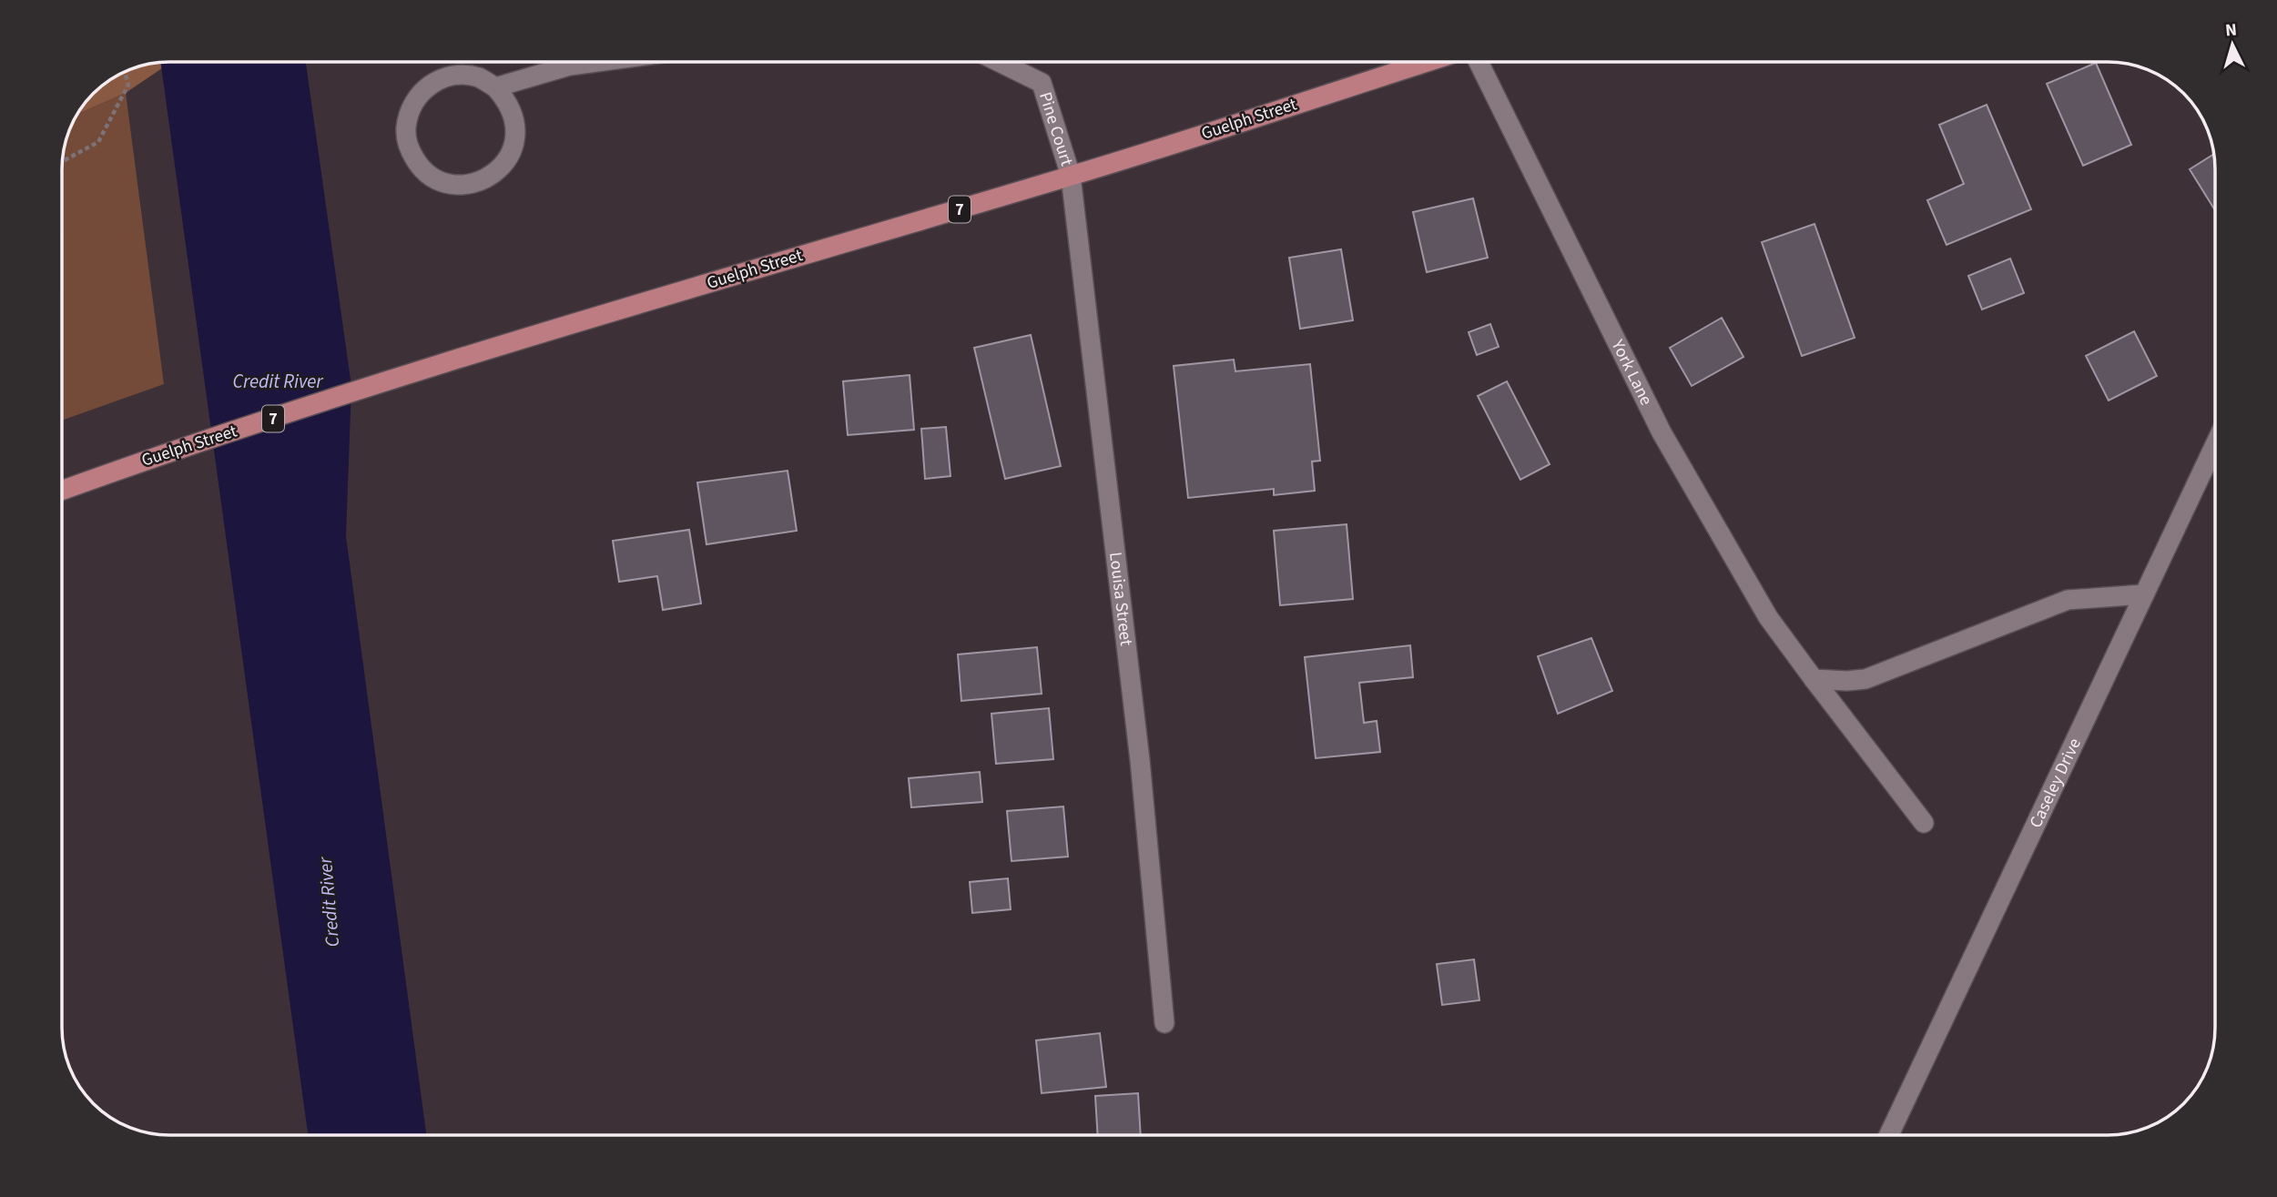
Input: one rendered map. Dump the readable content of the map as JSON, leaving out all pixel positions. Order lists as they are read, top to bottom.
{
  "streets": {
    "main road": ["Guelph Street", "7"],
    "street": [
      "Pine Court",
      "York Lane",
      "Louisa Street",
      "Caseley Drive"
    ]
  },
  "crossings": [
    ["Guelph Street", "Pine Court"],
    ["Guelph Street", "Louisa Street"],
    ["Pine Court", "Louisa Street"]
  ],
  "water": ["Credit River"],
  "north": "top"
}
